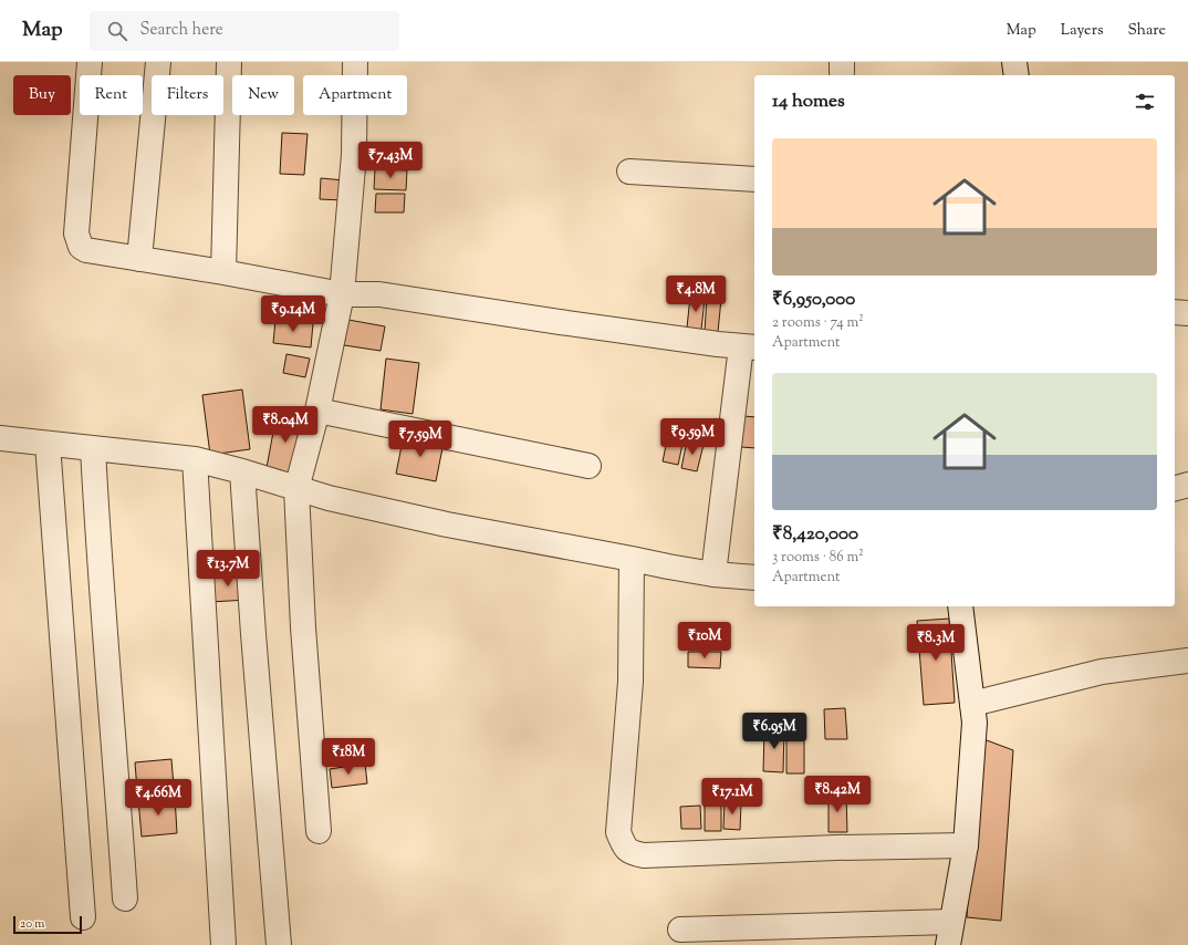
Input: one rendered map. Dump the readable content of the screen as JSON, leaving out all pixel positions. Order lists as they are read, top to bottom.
{
  "scale_bar": "20 m",
  "page": {
    "header": "Map",
    "search": "Search here",
    "nav": ["Map", "Layers", "Share"],
    "chip": [
      "Buy",
      "Rent",
      "Filters",
      "New",
      "Apartment"
    ],
    "heading": "14 homes",
    "list": [
      {
        "name": "₹6,950,000",
        "note": "2 rooms · 74 m² · Apartment"
      },
      {
        "name": "₹8,420,000",
        "note": "3 rooms · 86 m² · Apartment"
      }
    ],
    "price": [
      "₹7.43M",
      "₹4.8M",
      "₹9.14M",
      "₹8.04M",
      "₹9.59M",
      "₹7.59M",
      "₹13.7M",
      "₹10M",
      "₹8.3M",
      "₹6.95M",
      "₹18M",
      "₹8.42M",
      "₹17.1M",
      "₹4.66M"
    ],
    "scale": "20 m"
  }
}
